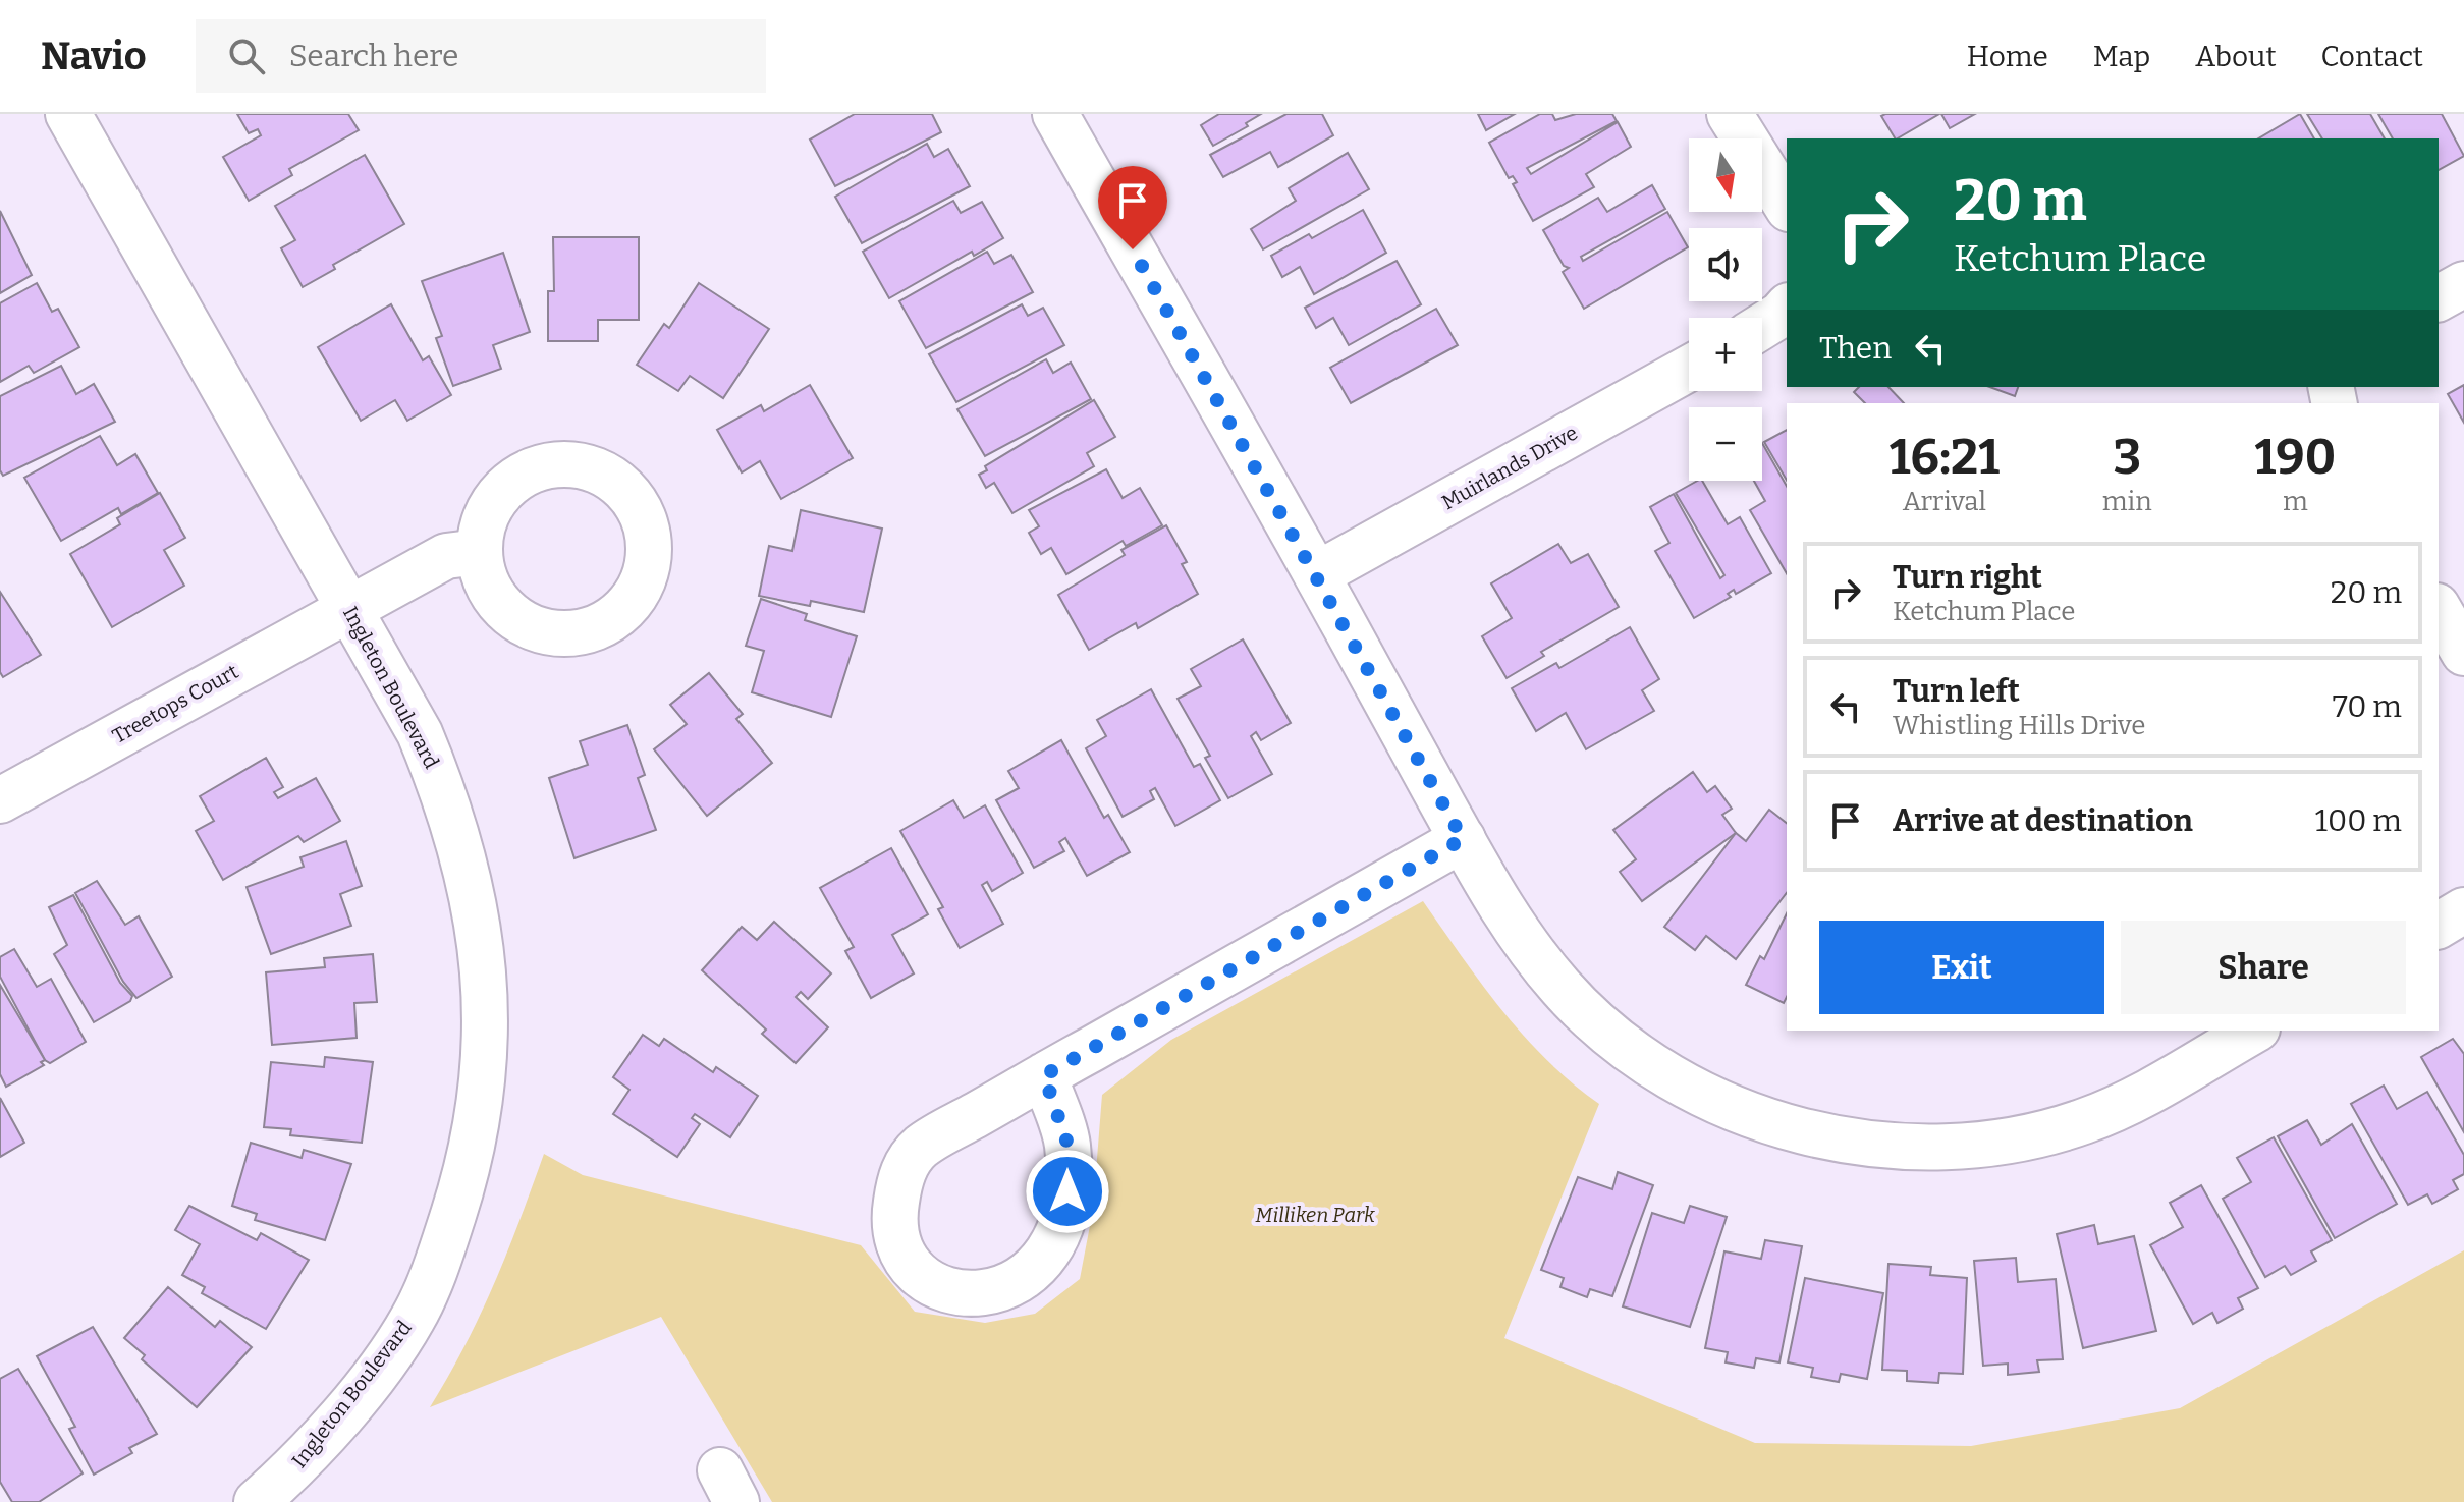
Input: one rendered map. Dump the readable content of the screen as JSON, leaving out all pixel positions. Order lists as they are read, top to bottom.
{
  "streets": {
    "street": ["Muirlands Drive", "Ingleton Boulevard", "Treetops Court"]
  },
  "crossings": [
    ["Ingleton Boulevard", "Treetops Court"]
  ],
  "parks": ["Milliken Park"],
  "north": "bottom",
  "page": {
    "header": "Navio",
    "search": "Search here",
    "nav": [
      "Home",
      "Map",
      "About",
      "Contact"
    ],
    "map_buttons": ["+", "−"],
    "turn": ["20 m", "Ketchum Place"],
    "then": "Then",
    "eta": [
      "16:21",
      "Arrival",
      "3",
      "min",
      "190",
      "m"
    ],
    "list": [
      {
        "name": "Turn right",
        "note": "Ketchum Place",
        "value": "20 m"
      },
      {
        "name": "Turn left",
        "note": "Whistling Hills Drive",
        "value": "70 m"
      },
      {
        "name": "Arrive at destination",
        "value": "100 m"
      }
    ],
    "buttons": ["Exit", "Share"]
  }
}
